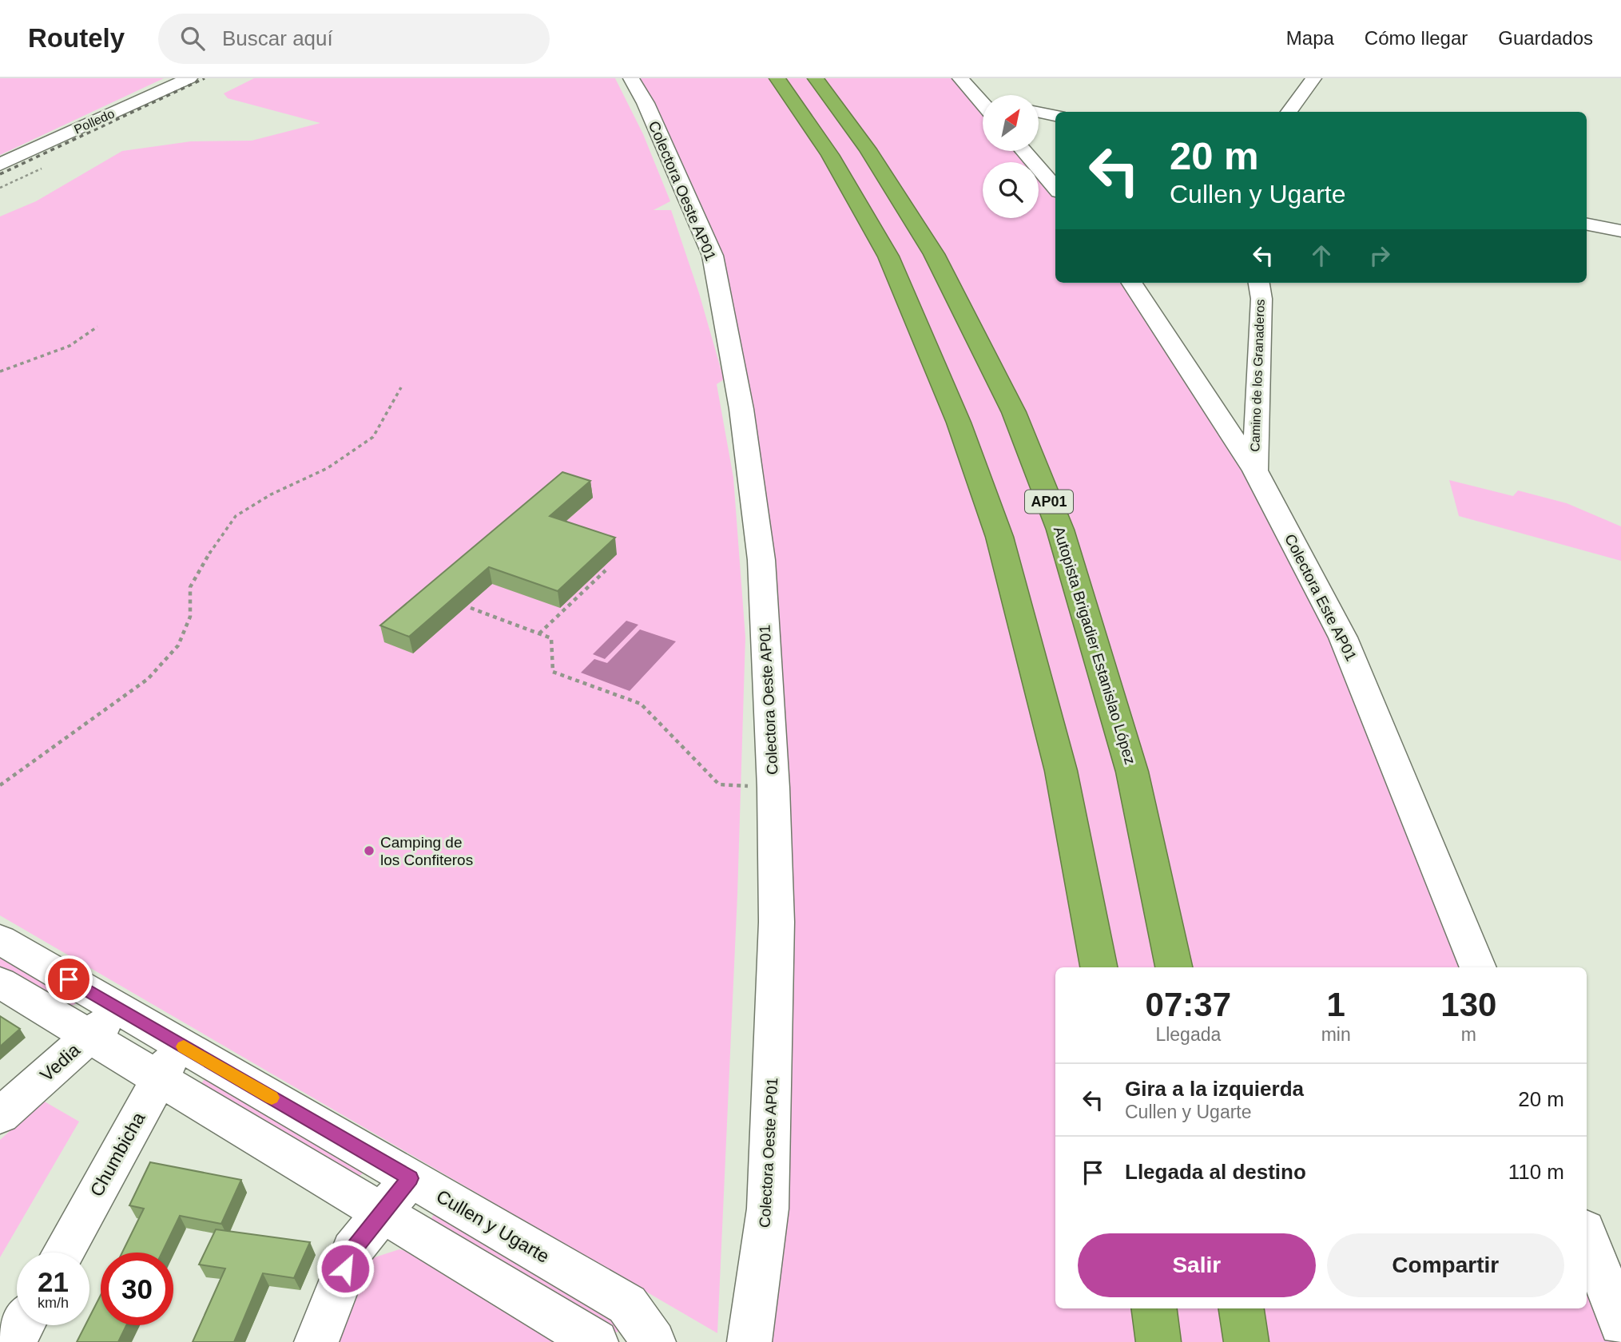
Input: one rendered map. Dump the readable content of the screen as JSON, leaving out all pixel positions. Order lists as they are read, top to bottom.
{
  "streets": {
    "highway": ["AP01", "Autopista Brigadier Estanislao López"],
    "street": [
      "Polledo",
      "Colectora Oeste AP01",
      "Camino de los Granaderos",
      "Colectora Este AP01",
      "Vedia",
      "Chumbicha",
      "Cullen y Ugarte"
    ]
  },
  "crossings": [
    ["Camino de los Granaderos", "Colectora Este AP01"],
    ["Vedia", "Cullen y Ugarte"],
    ["Chumbicha", "Cullen y Ugarte"]
  ],
  "places": ["Camping de los Confiteros"],
  "north": "top right",
  "page": {
    "header": "Routely",
    "search": "Buscar aquí",
    "nav": ["Mapa", "Cómo llegar", "Guardados"],
    "turn": ["20 m", "Cullen y Ugarte"],
    "eta": [
      "07:37",
      "Llegada",
      "1",
      "min",
      "130",
      "m"
    ],
    "list": [
      {
        "name": "Gira a la izquierda",
        "note": "Cullen y Ugarte",
        "value": "20 m"
      },
      {
        "name": "Llegada al destino",
        "value": "110 m"
      }
    ],
    "buttons": ["Salir", "Compartir"],
    "speed": "21 km/h",
    "limit": "30"
  }
}
